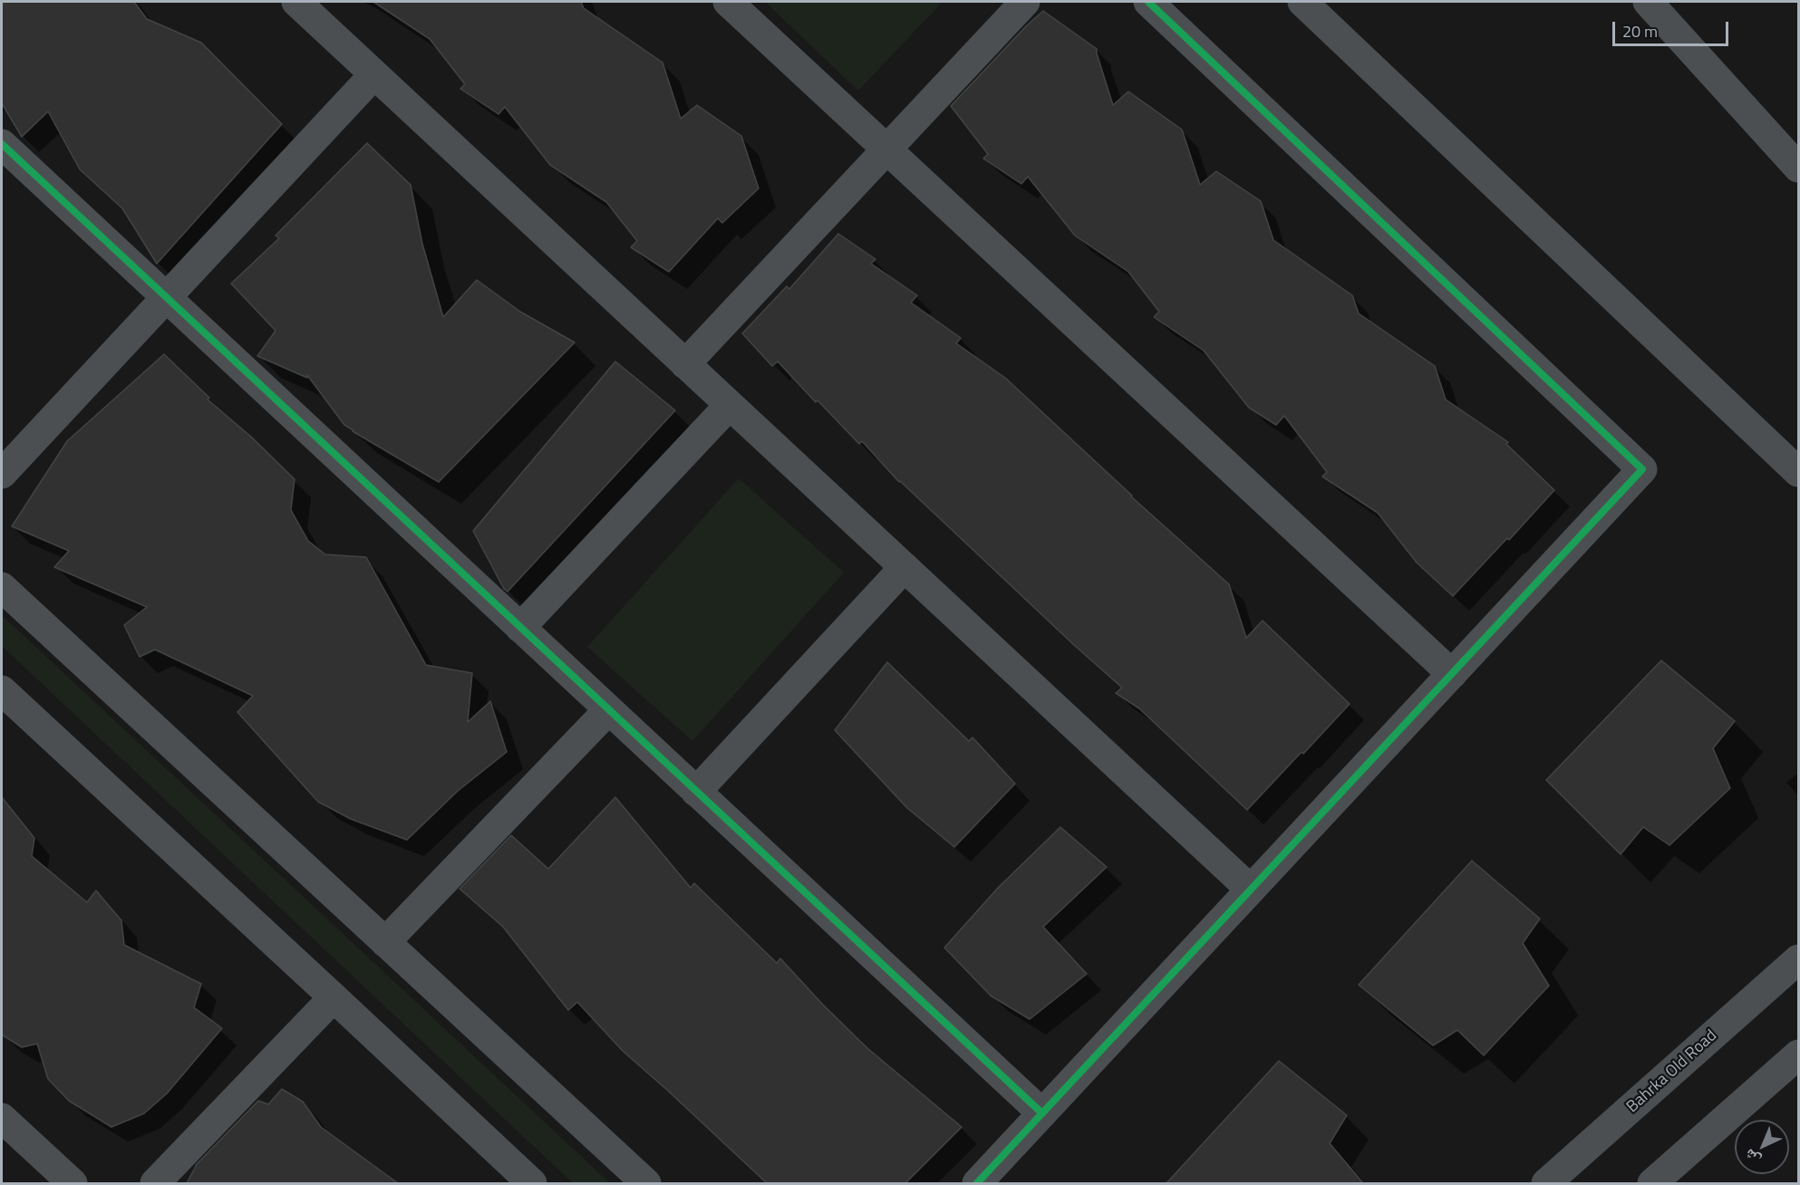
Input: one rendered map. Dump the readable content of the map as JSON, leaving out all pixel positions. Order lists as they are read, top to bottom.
{
  "streets": {
    "street": ["Bahrka Old Road"]
  },
  "scale_bar": "20 m",
  "north": "bottom left"
}
